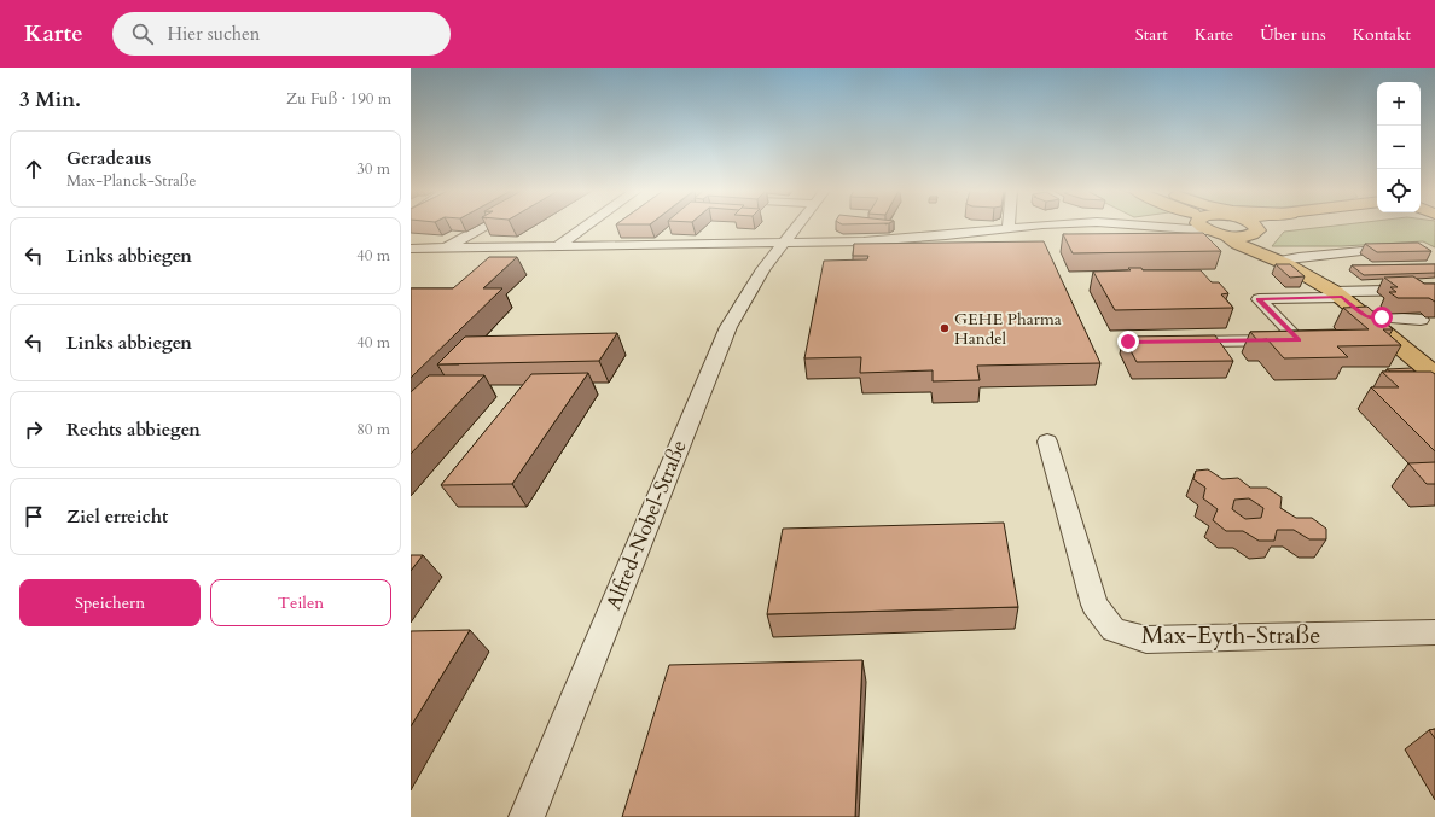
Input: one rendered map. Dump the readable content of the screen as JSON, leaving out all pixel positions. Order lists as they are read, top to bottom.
{
  "streets": {
    "street": ["Alfred-Nobel-Straße", "Max-Eyth-Straße"]
  },
  "places": ["GEHE Pharma Handel"],
  "page": {
    "header": "Karte",
    "search": "Hier suchen",
    "nav": [
      "Start",
      "Karte",
      "Über uns",
      "Kontakt"
    ],
    "heading": ["3 Min.", "Zu Fuß · 190 m"],
    "map_buttons": ["+", "−"],
    "list": [
      ["Geradeaus", "Max-Planck-Straße", "30 m"],
      ["Links abbiegen", "40 m"],
      ["Links abbiegen", "40 m"],
      ["Rechts abbiegen", "80 m"],
      "Ziel erreicht"
    ],
    "buttons": ["Speichern", "Teilen"]
  }
}
